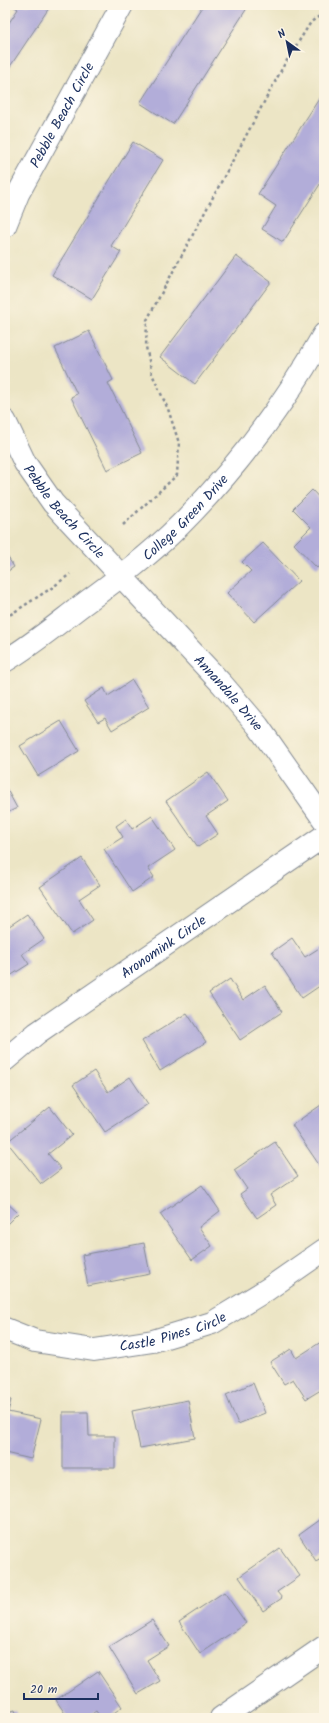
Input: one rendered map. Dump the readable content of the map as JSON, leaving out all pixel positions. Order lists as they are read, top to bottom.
{
  "streets": {
    "street": [
      "Pebble Beach Circle",
      "College Green Drive",
      "Annandale Drive",
      "Aronomink Circle",
      "Castle Pines Circle"
    ]
  },
  "crossings": [
    ["Pebble Beach Circle", "College Green Drive"],
    ["Pebble Beach Circle", "Annandale Drive"],
    ["College Green Drive", "Annandale Drive"]
  ],
  "scale_bar": "20 m",
  "north": "top left"
}
